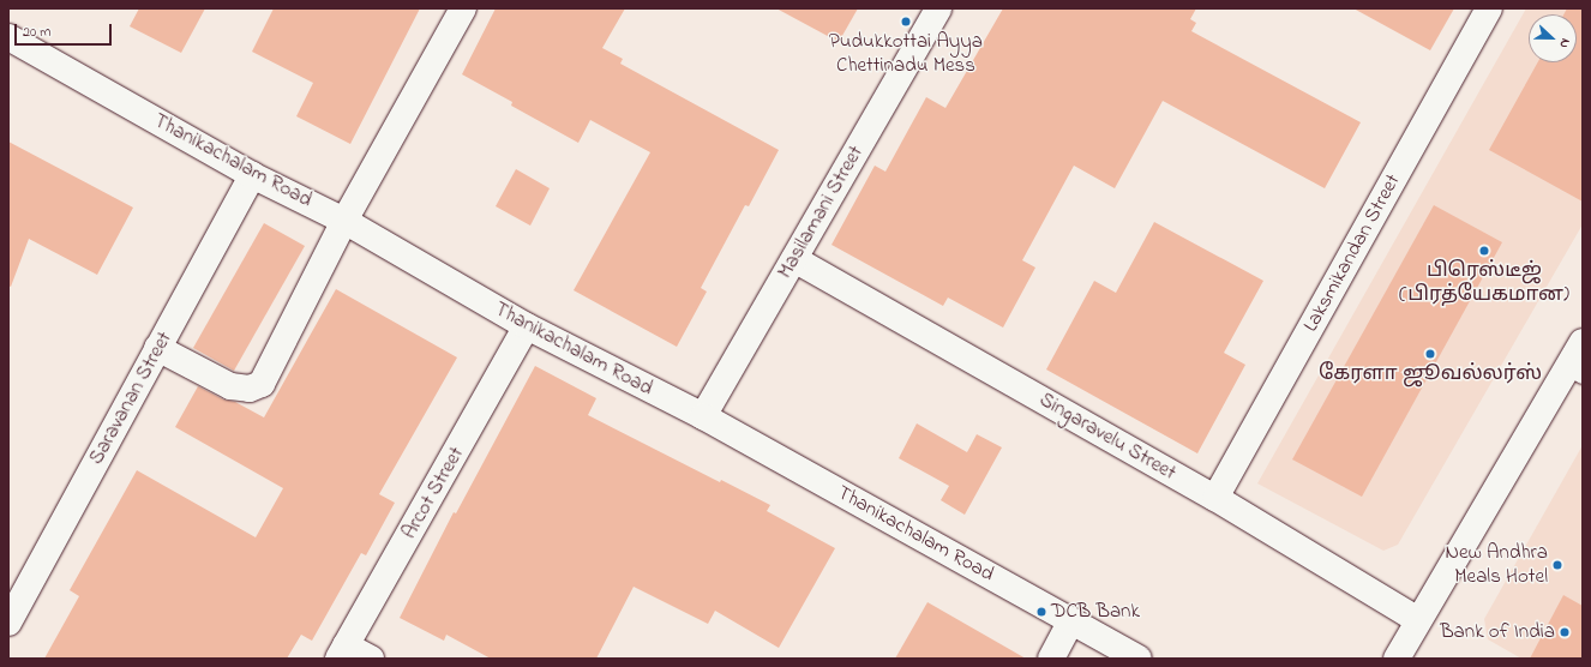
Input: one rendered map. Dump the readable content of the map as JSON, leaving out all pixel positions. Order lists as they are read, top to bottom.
{
  "streets": {
    "street": [
      "Thanikachalam Road",
      "Masilamani Street",
      "Laksmikandan Street",
      "Saravanan Street",
      "Singaravelu Street",
      "Arcot Street"
    ]
  },
  "crossings": [
    ["Thanikachalam Road", "Masilamani Street"],
    ["Thanikachalam Road", "Saravanan Street"],
    ["Thanikachalam Road", "Arcot Street"],
    ["Masilamani Street", "Singaravelu Street"],
    ["Laksmikandan Street", "Singaravelu Street"]
  ],
  "places": [
    "Pudukkottai Ayya Chettinadu Mess",
    "பிரெஸ்டீஜ் (பிரத்யேகமான)",
    "கேரளா ஜூவல்லர்ஸ்",
    "New Andhra Meals Hotel",
    "DCB Bank",
    "Bank of India"
  ],
  "scale_bar": "20 m",
  "north": "right"
}
